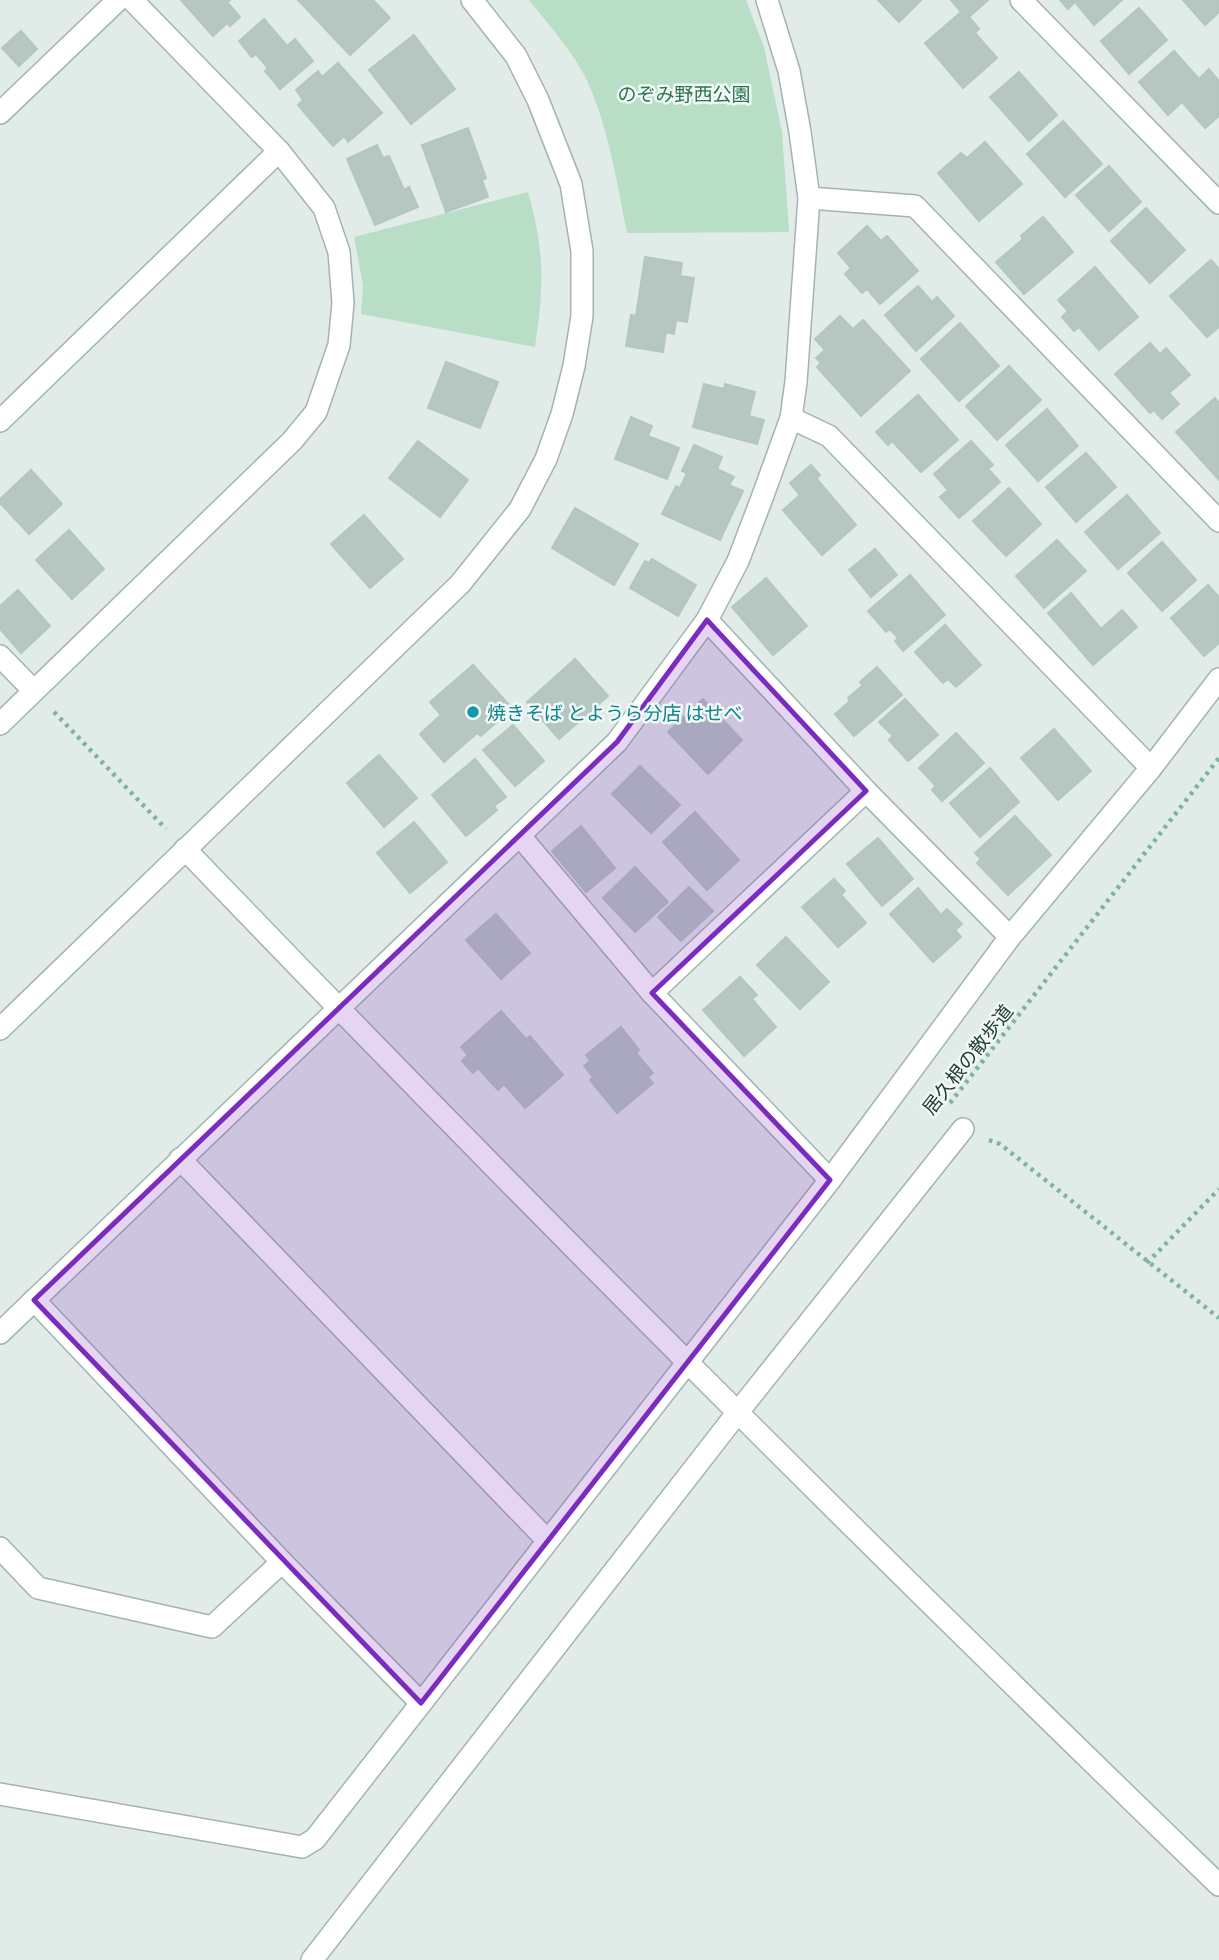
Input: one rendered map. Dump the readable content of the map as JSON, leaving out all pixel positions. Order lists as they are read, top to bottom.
{
  "streets": {
    "path": ["居久根の散歩道"]
  },
  "parks": ["のぞみ野西公園"],
  "places": ["焼きそば とようら分店 はせべ"]
}
